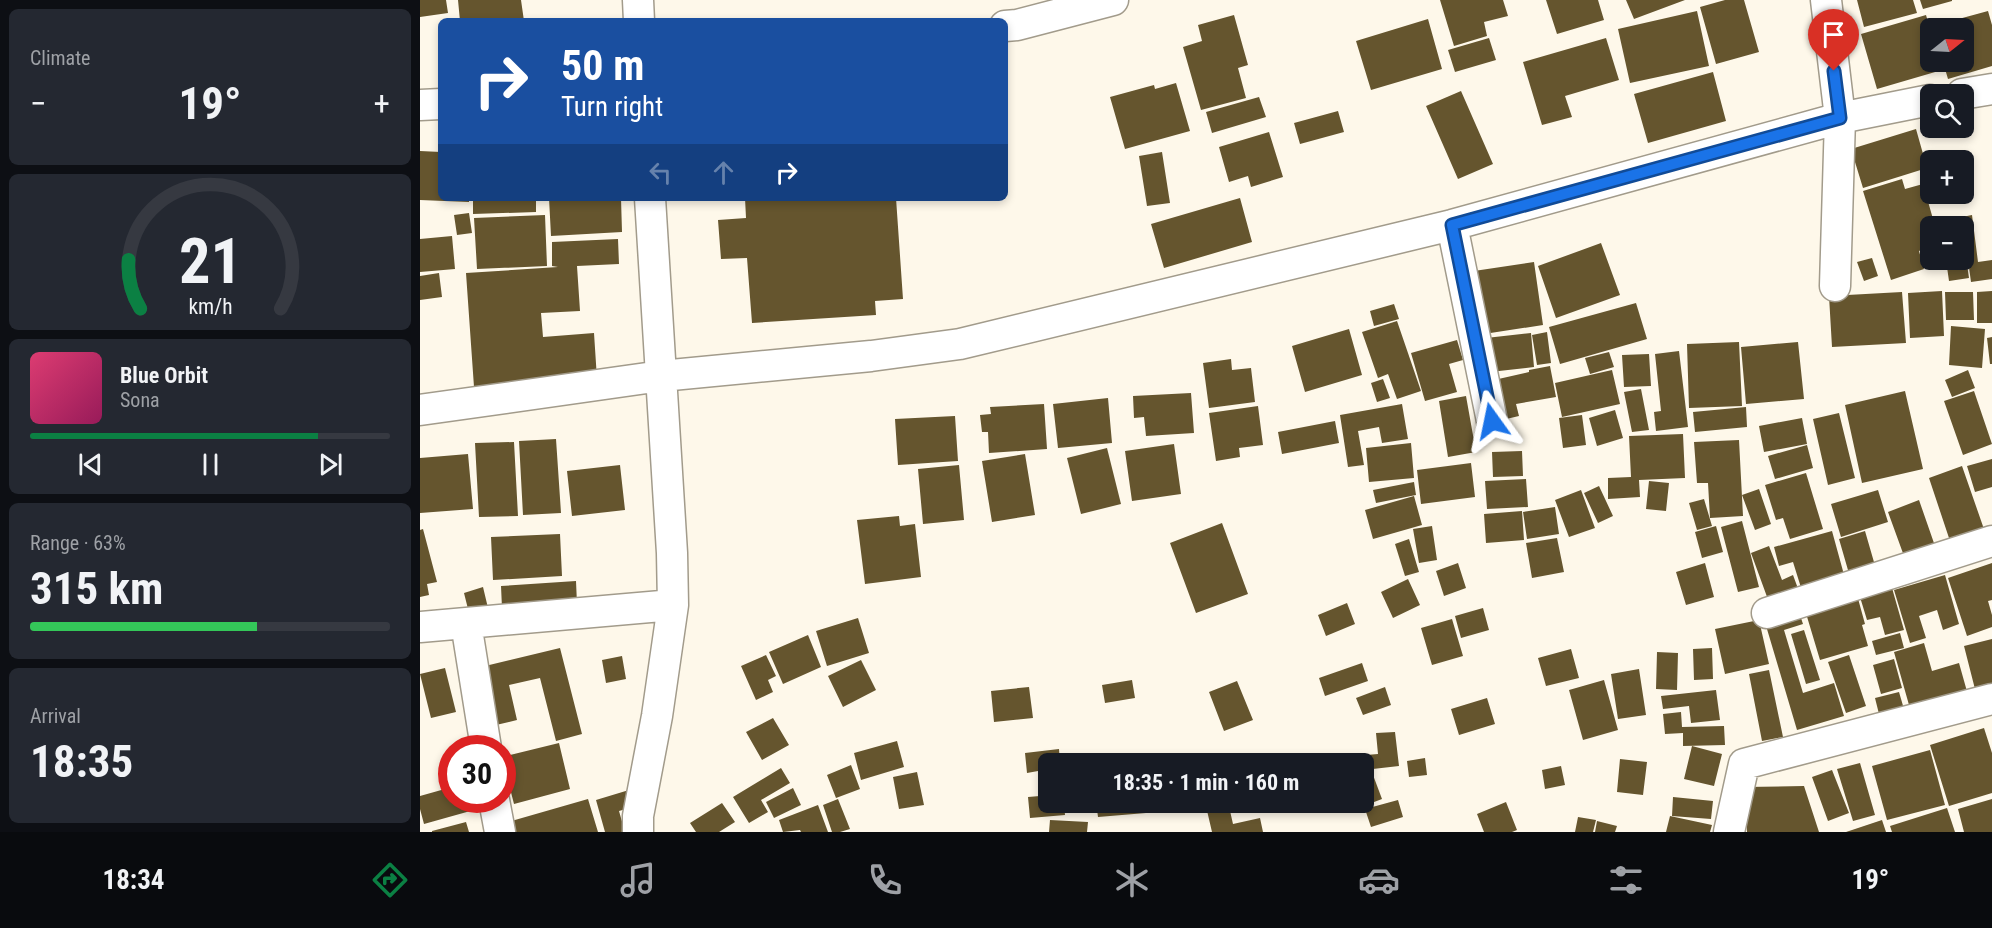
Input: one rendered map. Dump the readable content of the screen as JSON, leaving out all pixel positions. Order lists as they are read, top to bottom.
{
  "north": "right",
  "page": {
    "tile": [
      "Climate",
      ["Range · 63%", "315 km"],
      ["Arrival", "18:35"]
    ],
    "map_buttons": ["+", "−"],
    "turn": ["50 m", "Turn right"],
    "heat": ["−", "19°", "+"],
    "song": ["Blue Orbit", "Sona"],
    "limit": "30",
    "trip": "18:35 · 1 min · 160 m",
    "tabs": ["18:34", "19°"],
    "gauge": ["21", "km/h"]
  }
}
